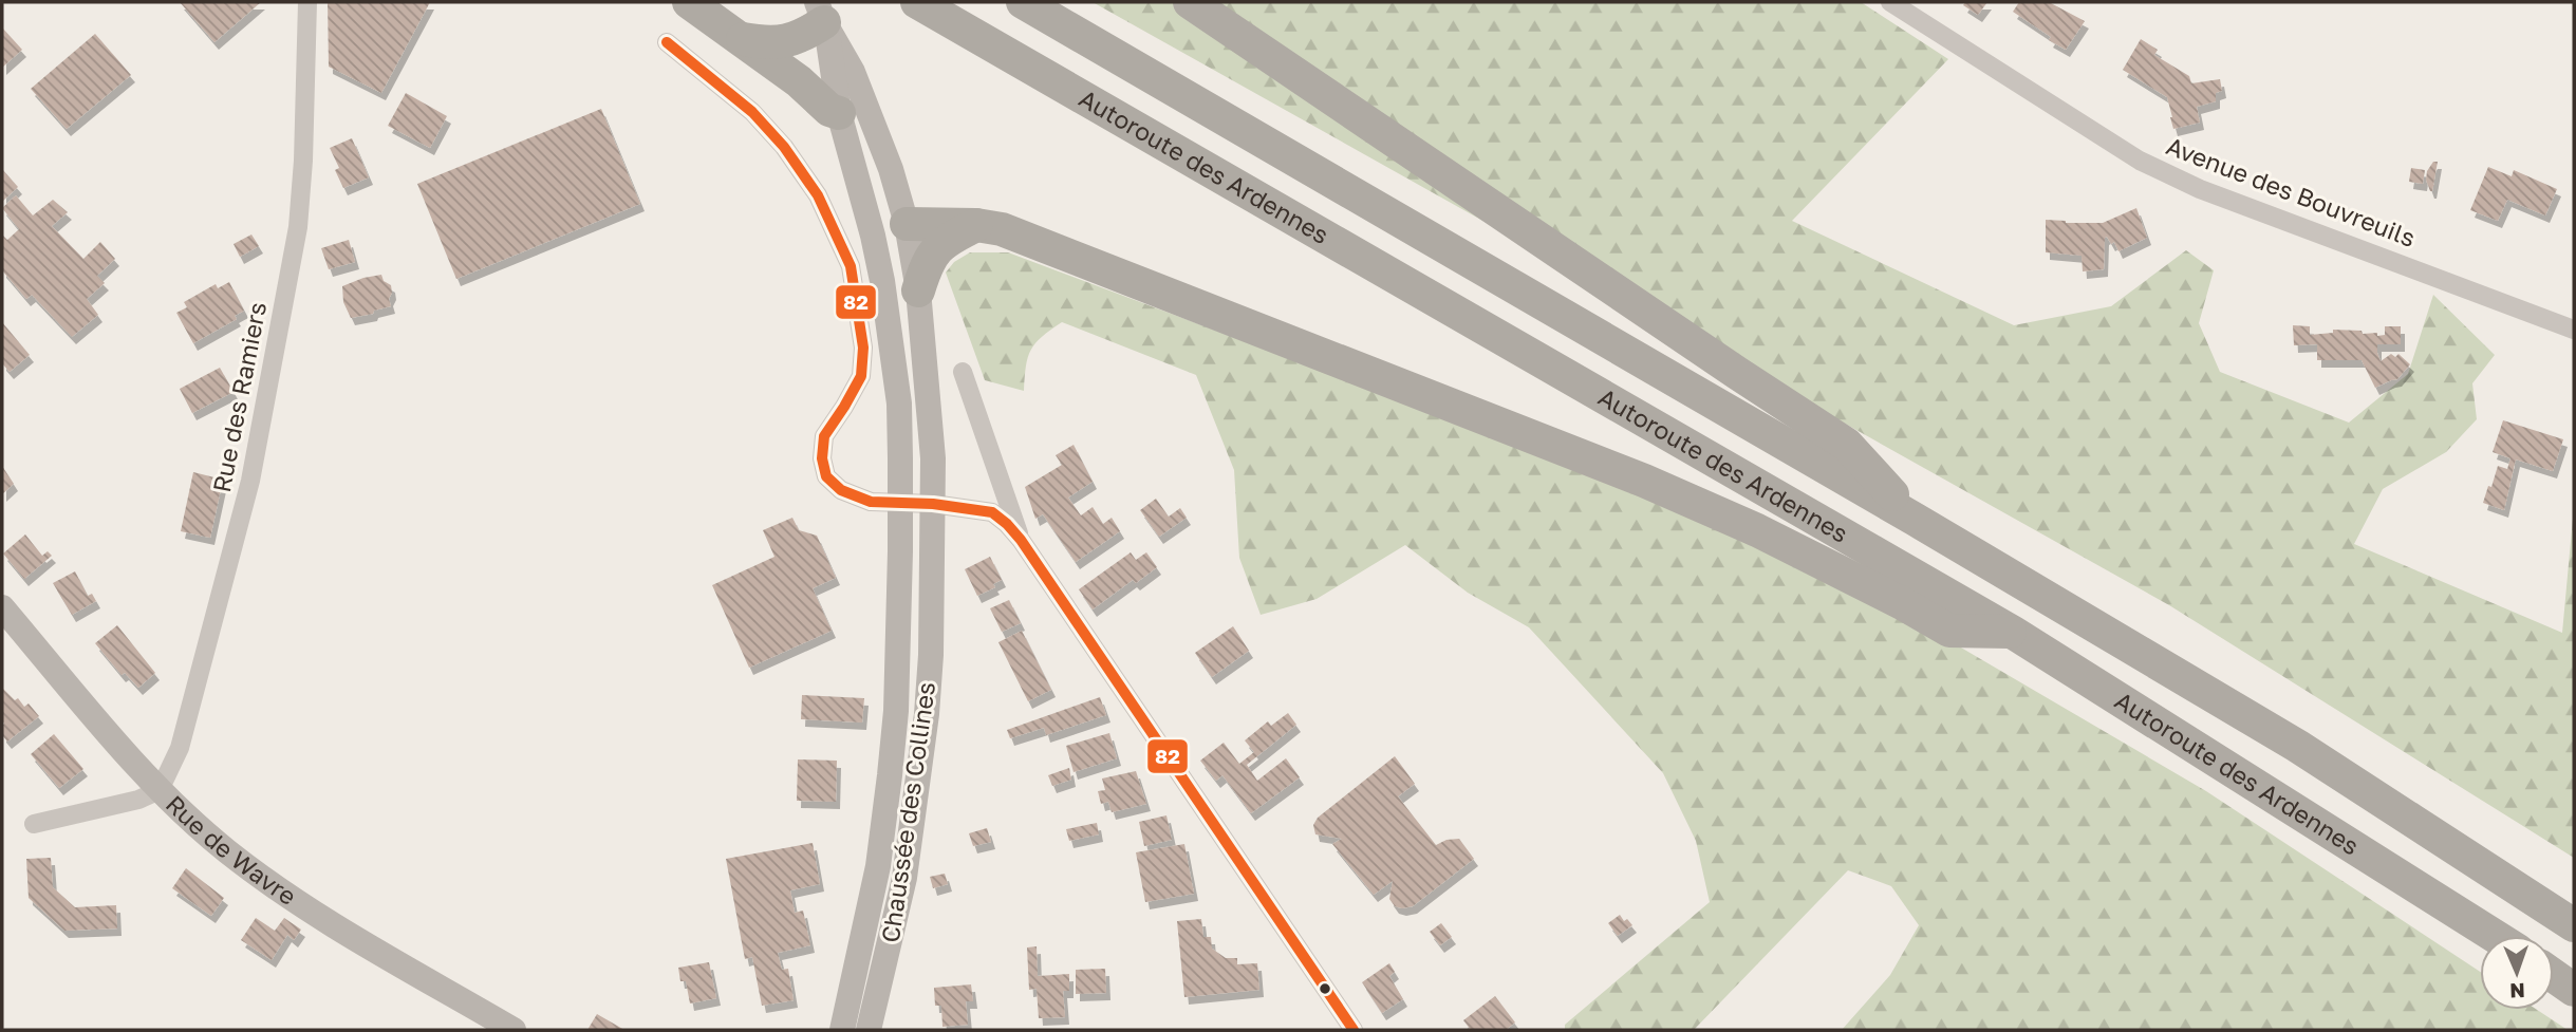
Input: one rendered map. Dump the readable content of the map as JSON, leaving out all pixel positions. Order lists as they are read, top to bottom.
{
  "streets": {
    "highway": ["Autoroute des Ardennes"],
    "main road": ["Chaussée des Collines", "Rue de Wavre"],
    "street": ["Avenue des Bouvreuils", "Rue des Ramiers"]
  },
  "crossings": [
    ["Rue des Ramiers", "Rue de Wavre"]
  ],
  "lines": ["transit line 82"],
  "north": "bottom"
}
